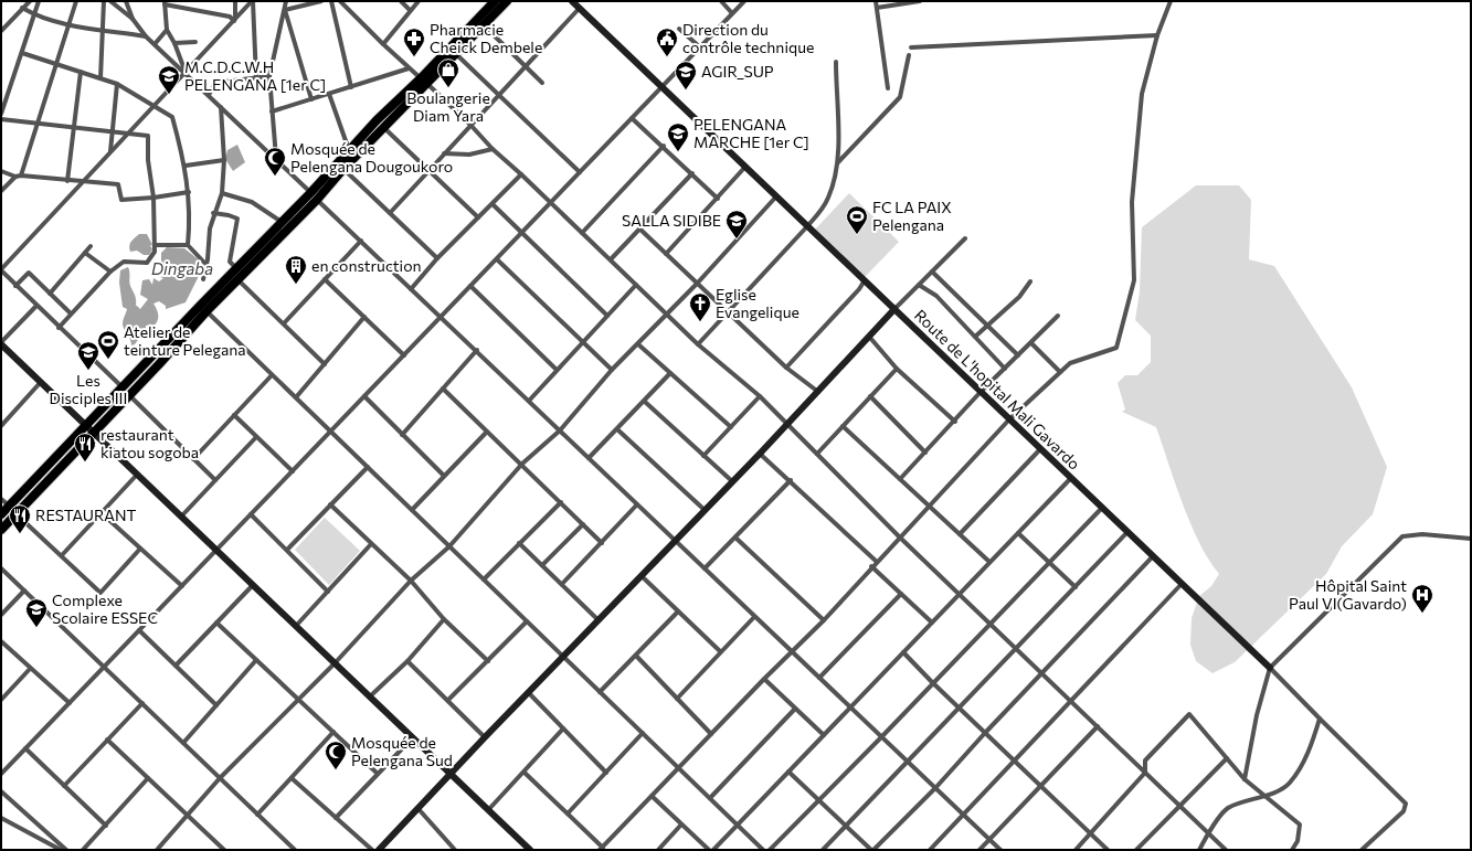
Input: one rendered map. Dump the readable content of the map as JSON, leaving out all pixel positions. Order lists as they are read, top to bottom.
{
  "streets": {
    "street": ["Route de L'hopital Mali Gavardo"]
  },
  "water": ["Dingaba"],
  "places": {
    "pharmacy": ["Pharmacie Cheick Dembele"],
    "public building": ["Direction du contrôle technique"],
    "shop": ["Boulangerie Diam Yara"],
    "school or university": [
      "AGIR_SUP",
      "M.C.D.C.W.H PELENGANA [1er C]",
      "PELENGANA MARCHE [1er C]",
      "SALLA SIDIBE",
      "Les Disciples III",
      "Complexe Scolaire ESSEC"
    ],
    "mosque": ["Mosquée de Pelengana Dougoukoro", "Mosquée de Pelengana Sud"],
    "sports": ["FC LA PAIX Pelengana", "Atelier de teinture Pelegana"],
    "building": ["en construction"],
    "church": ["Eglise Evangelique"],
    "restaurant": ["restaurant kiatou sogoba", "RESTAURANT"],
    "hospital": ["Hôpital Saint Paul VI(Gavardo)"]
  }
}
